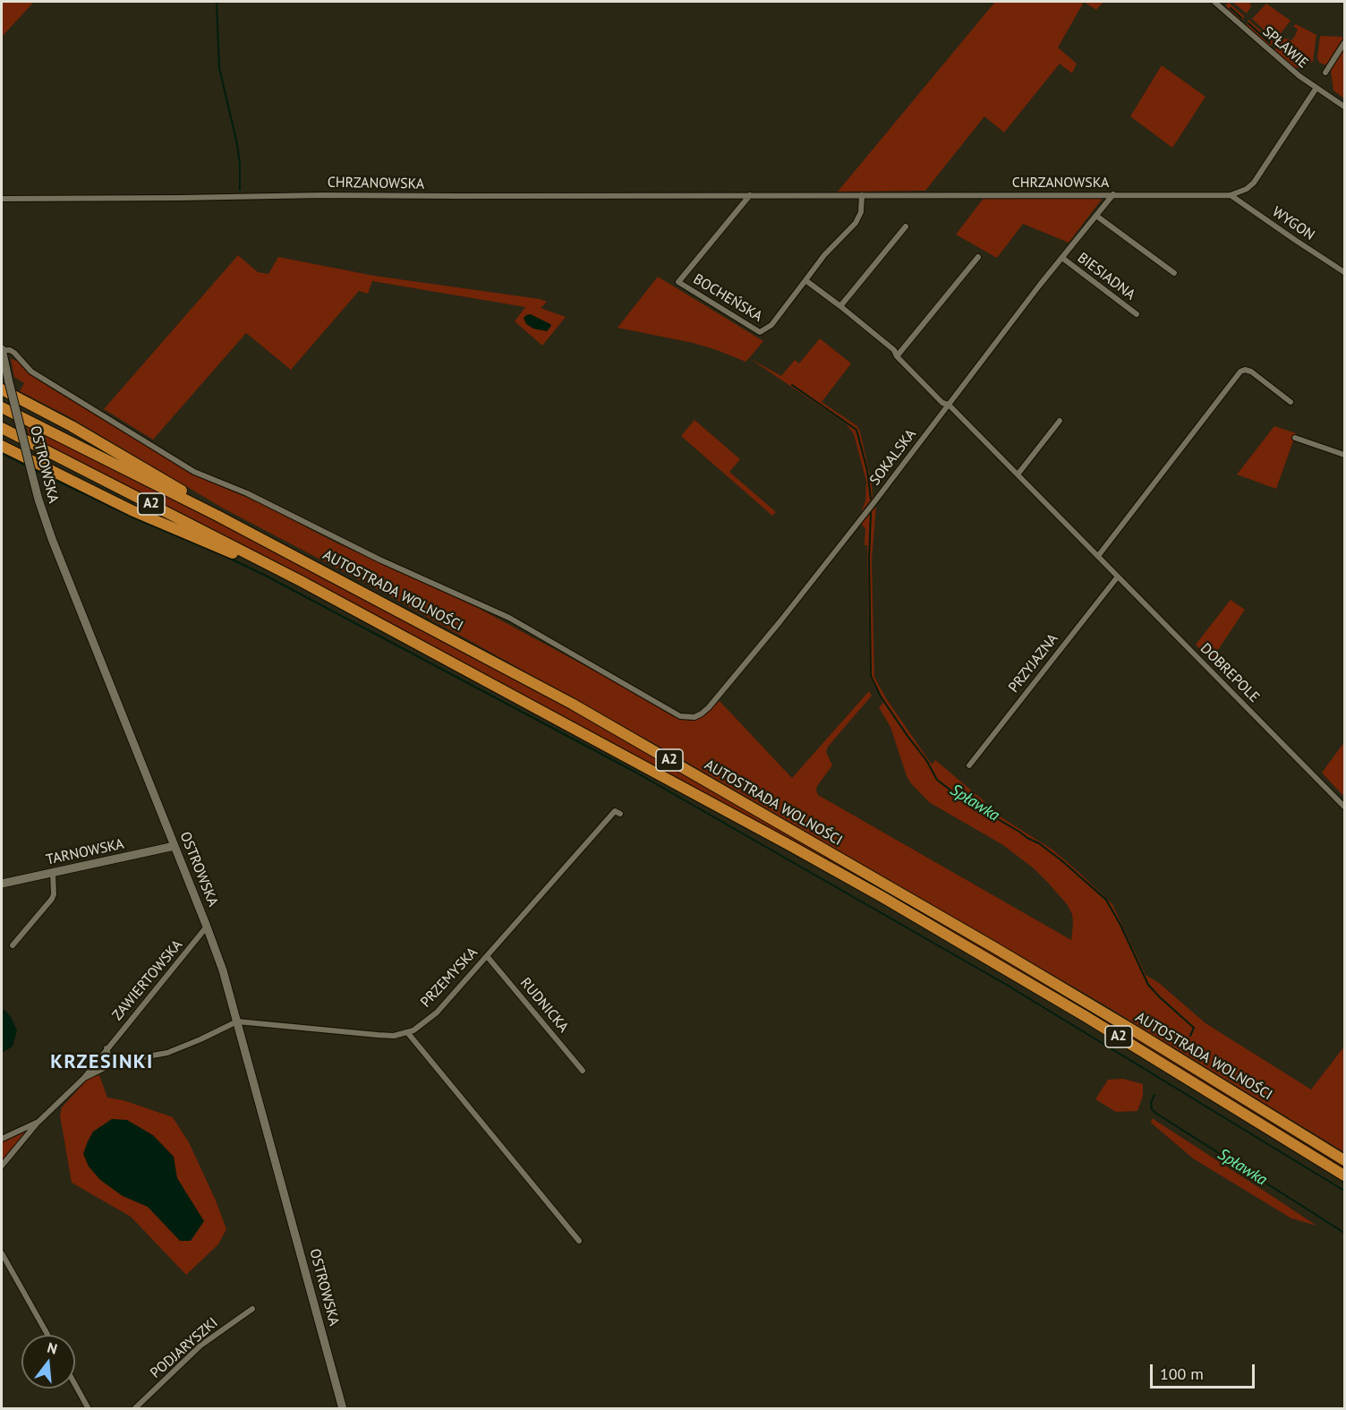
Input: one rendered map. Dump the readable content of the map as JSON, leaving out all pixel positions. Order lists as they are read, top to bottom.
{
  "streets": {
    "highway": ["A2", "AUTOSTRADA WOLNOŚCI"],
    "street": [
      "SPŁAWIE",
      "CHRZANOWSKA",
      "WYGON",
      "BIESIADNA",
      "BOCHEŃSKA",
      "SOKALSKA",
      "OSTROWSKA",
      "PRZYJAZNA",
      "DOBREPOLE",
      "TARNOWSKA",
      "PRZEMYSKA",
      "ZAWIERTOWSKA",
      "RUDNICKA",
      "PODJARYSZKI"
    ]
  },
  "crossings": [
    ["SPŁAWIE", "CHRZANOWSKA"],
    ["CHRZANOWSKA", "WYGON"],
    ["CHRZANOWSKA", "BOCHEŃSKA"],
    ["CHRZANOWSKA", "SOKALSKA"],
    ["BIESIADNA", "SOKALSKA"],
    ["SOKALSKA", "OSTROWSKA"],
    ["SOKALSKA", "DOBREPOLE"],
    ["OSTROWSKA", "TARNOWSKA"],
    ["OSTROWSKA", "PRZEMYSKA"],
    ["OSTROWSKA", "ZAWIERTOWSKA"],
    ["PRZYJAZNA", "DOBREPOLE"],
    ["PRZEMYSKA", "RUDNICKA"]
  ],
  "districts": ["KRZESINKI"],
  "water": ["Spławka"],
  "scale_bar": "100 m",
  "north": "top"
}
